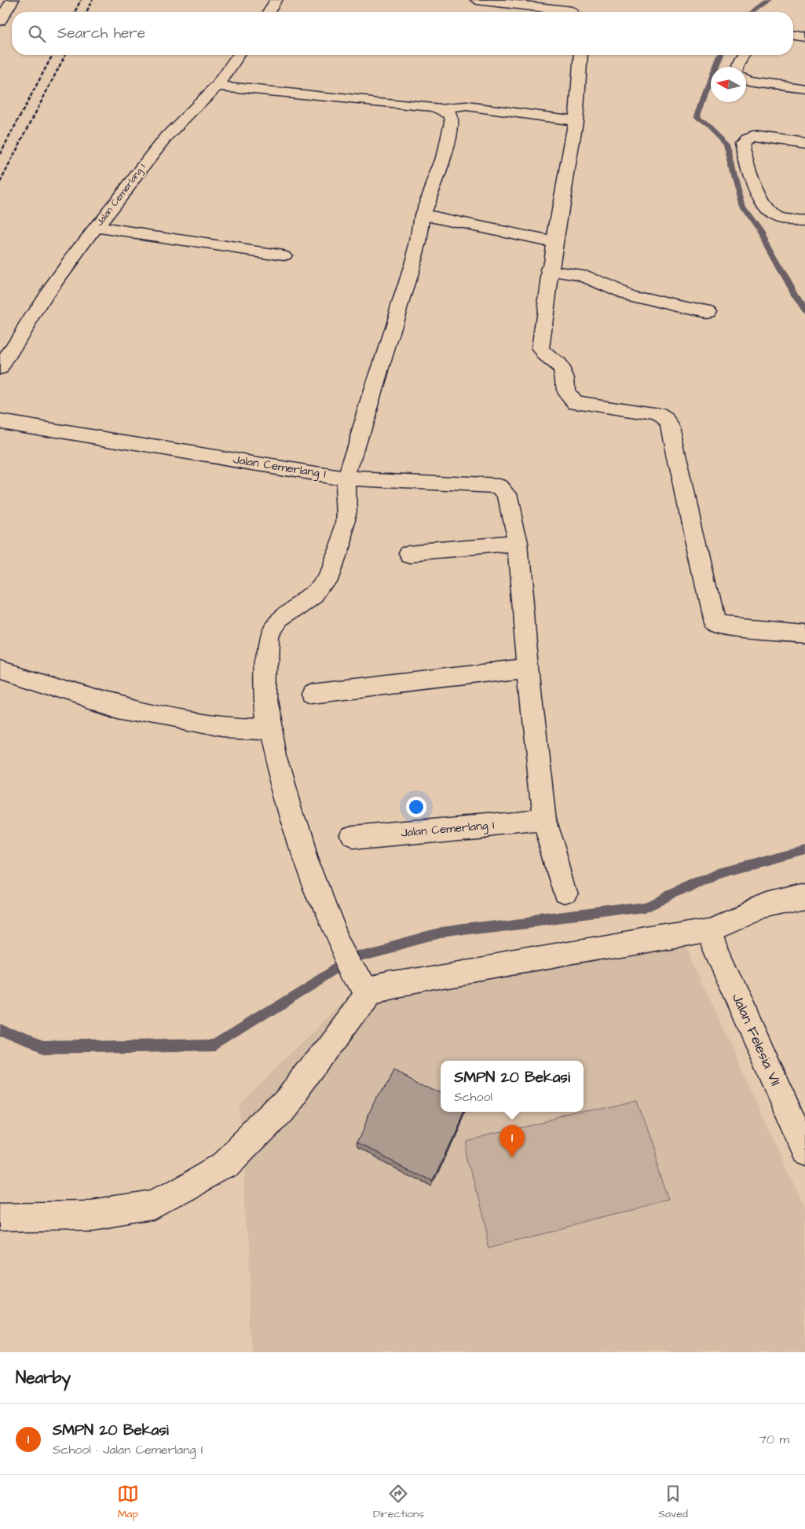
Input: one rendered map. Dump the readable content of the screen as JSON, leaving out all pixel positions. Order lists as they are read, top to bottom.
{
  "streets": {
    "main road": ["Jalan Cemerlang I", "Jalan Felesia VII"]
  },
  "north": "left",
  "page": {
    "search": "Search here",
    "popup": ["SMPN 20 Bekasi", "School"],
    "pins": "1",
    "heading": "Nearby",
    "list": [
      {
        "mark": "1",
        "name": "SMPN 20 Bekasi",
        "note": "School · Jalan Cemerlang I",
        "value": "70 m"
      }
    ],
    "nav": ["Map", "Directions", "Saved"]
  }
}
